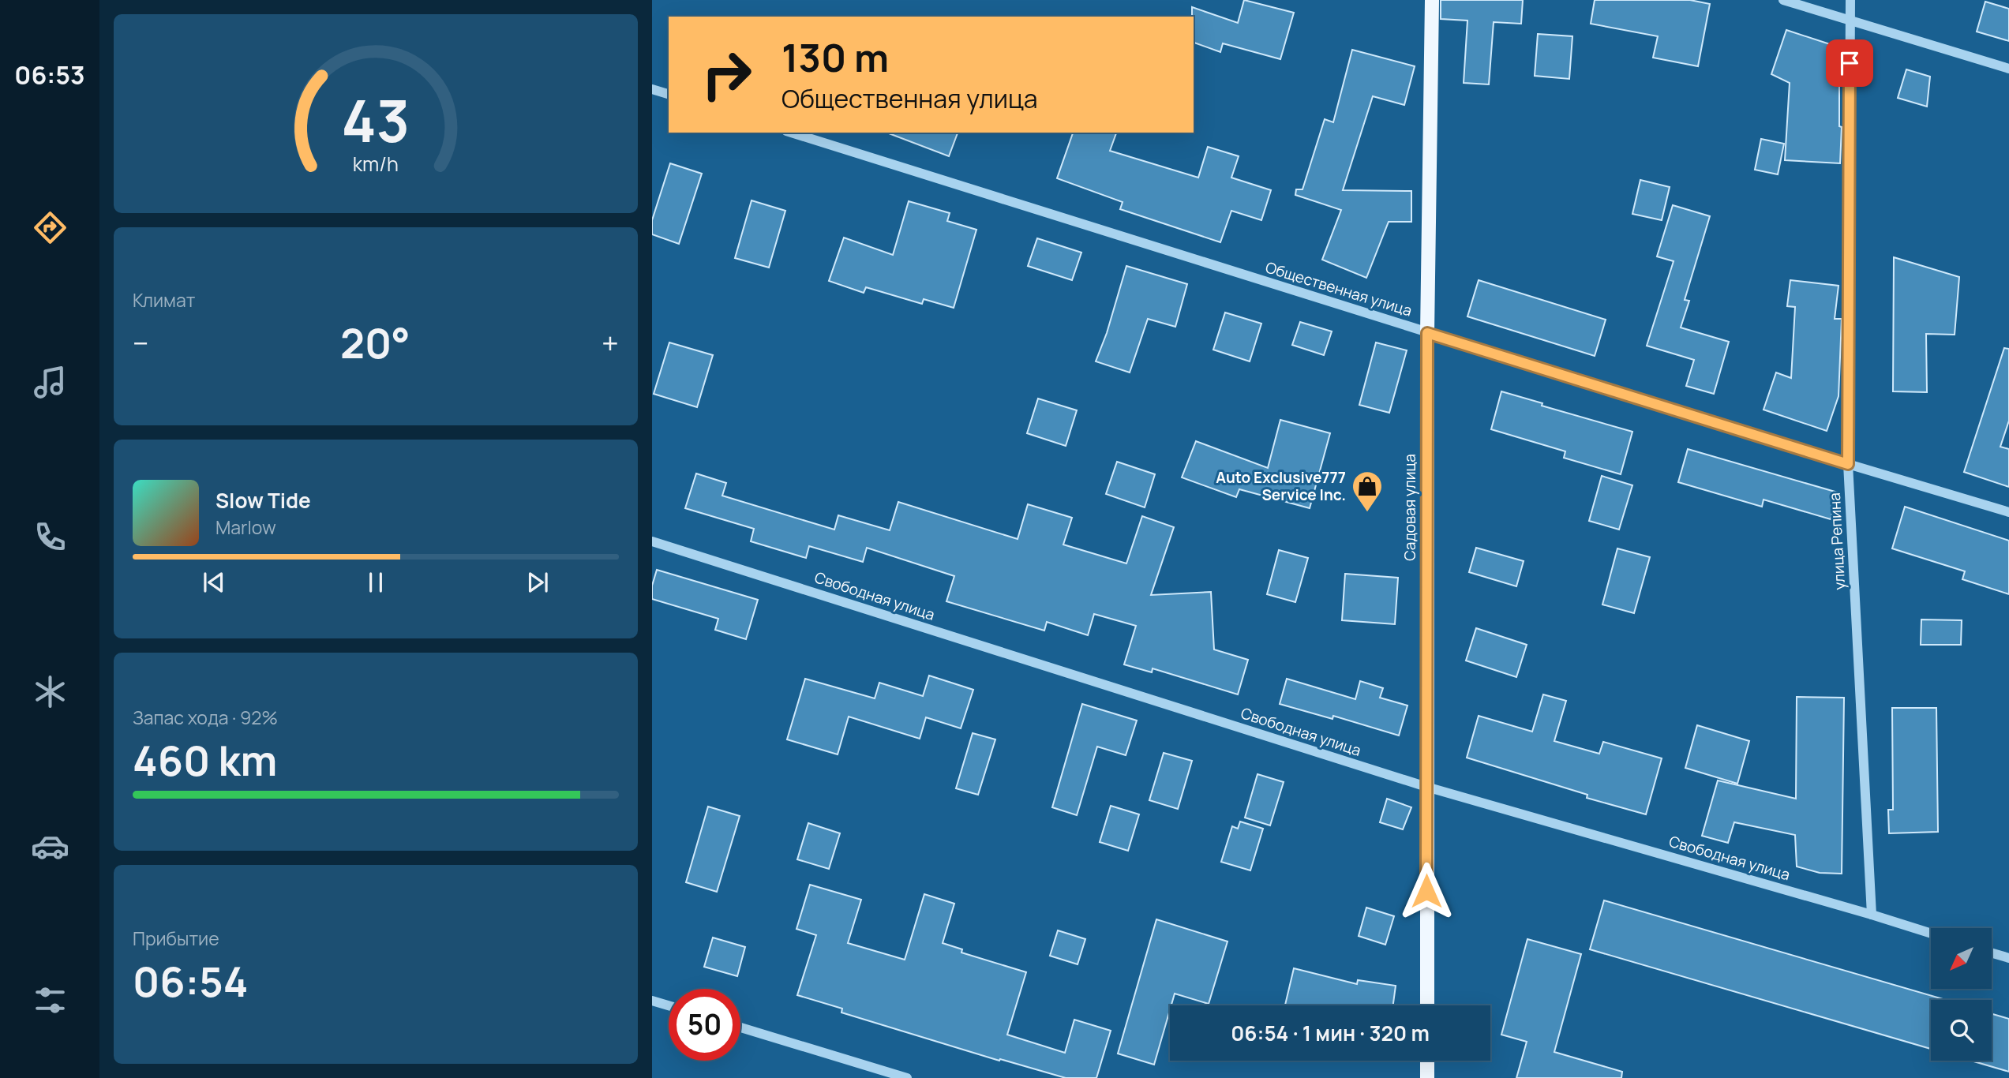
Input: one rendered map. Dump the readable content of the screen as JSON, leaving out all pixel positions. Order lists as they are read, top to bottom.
{
  "streets": {
    "main road": ["Садовая улица"],
    "street": ["Общественная улица", "улица Репина", "Свободная улица"]
  },
  "crossings": [
    ["Общественная улица", "Садовая улица"],
    ["Общественная улица", "улица Репина"],
    ["Садовая улица", "Свободная улица"],
    ["улица Репина", "Свободная улица"]
  ],
  "places": {
    "shop": ["Auto Exclusive777 Service Inc."]
  },
  "north": "bottom left",
  "page": {
    "tabs": "06:53",
    "turn": ["130 m", "Общественная улица"],
    "tile": [
      "Климат",
      ["Запас хода · 92%", "460 km"],
      ["Прибытие", "06:54"]
    ],
    "heat": ["−", "20°", "+"],
    "song": ["Slow Tide", "Marlow"],
    "limit": "50",
    "trip": "06:54 · 1 мин · 320 m",
    "gauge": ["43", "km/h"]
  }
}
